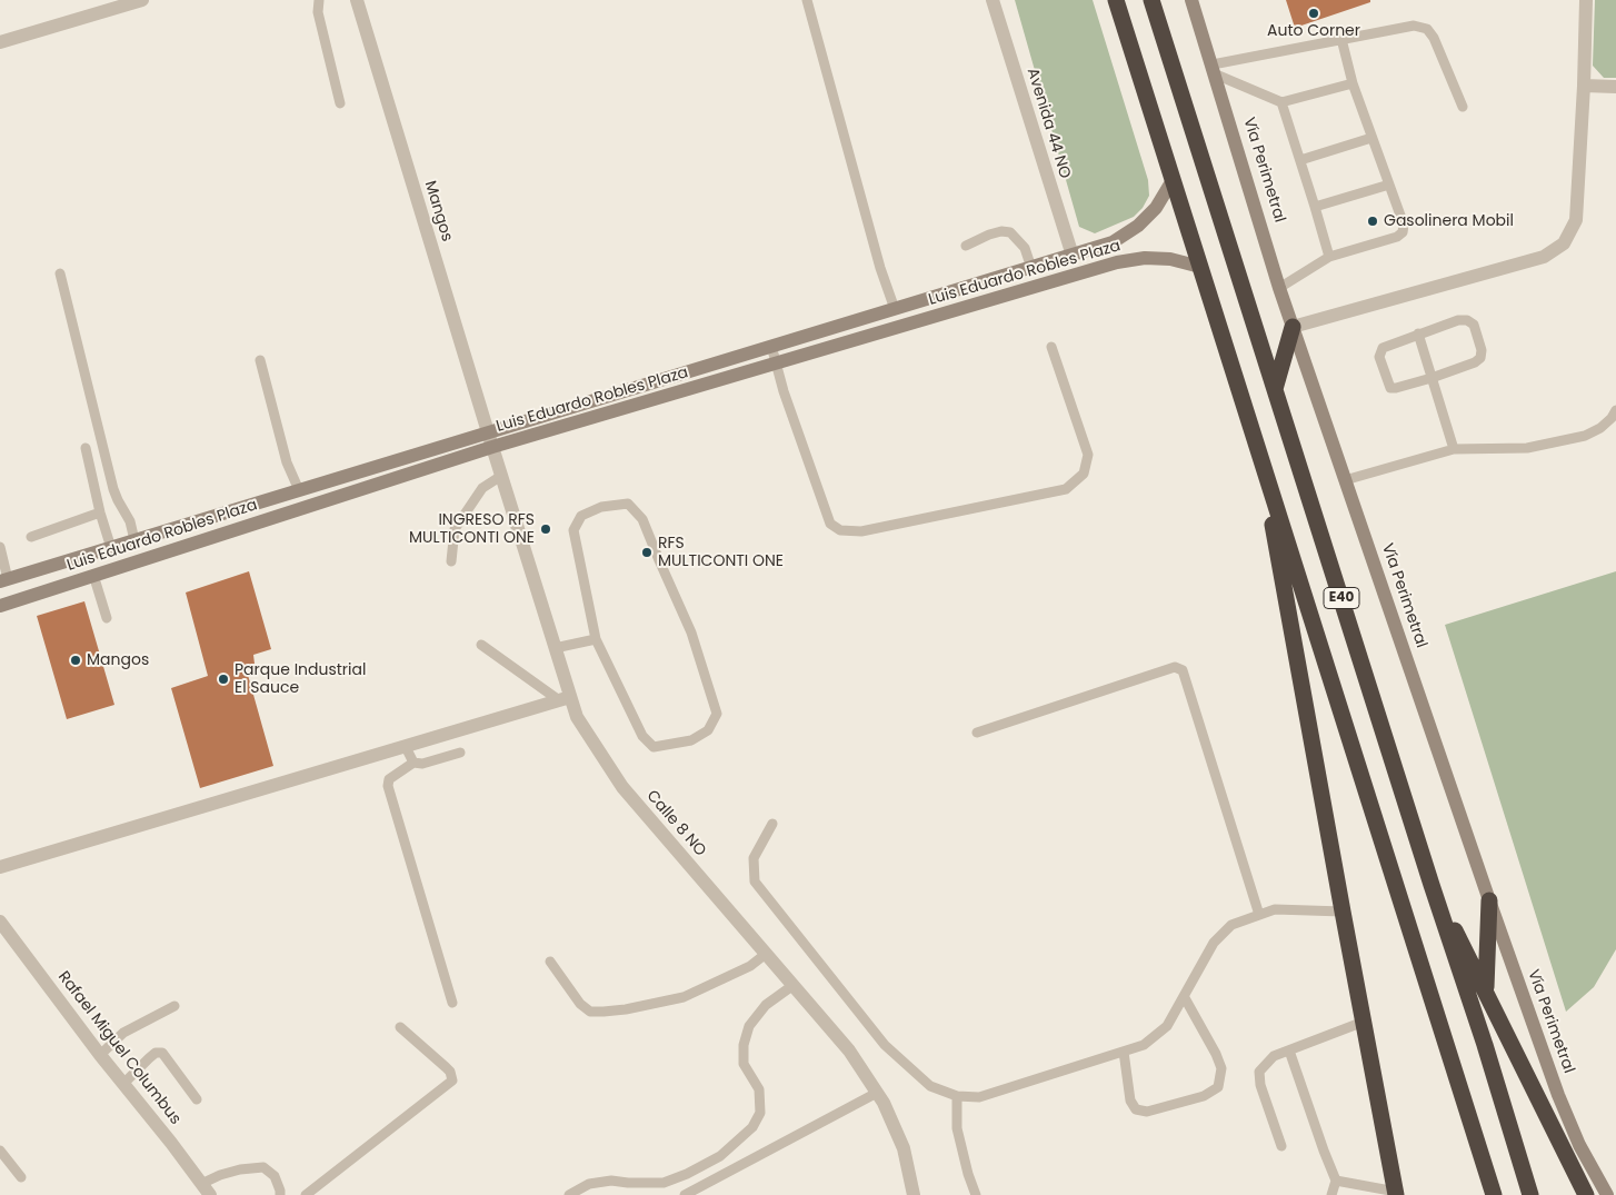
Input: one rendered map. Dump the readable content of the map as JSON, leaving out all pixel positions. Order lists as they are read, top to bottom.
{
  "streets": {
    "highway": ["E40"],
    "street": [
      "Avenida 44 NO",
      "Vía Perimetral",
      "Mangos",
      "Luis Eduardo Robles Plaza",
      "Calle 8 NO",
      "Rafael Miguel Columbus"
    ]
  },
  "crossings": [
    ["Avenida 44 NO", "Luis Eduardo Robles Plaza"],
    ["Mangos", "Luis Eduardo Robles Plaza"],
    ["Mangos", "Calle 8 NO"],
    ["Luis Eduardo Robles Plaza", "E40"],
    ["Luis Eduardo Robles Plaza", "Calle 8 NO"]
  ],
  "places": [
    "Auto Corner",
    "Gasolinera Mobil",
    "INGRESO RFS MULTICONTI ONE",
    "RFS MULTICONTI ONE",
    "Mangos",
    "Parque Industrial El Sauce"
  ]
}
